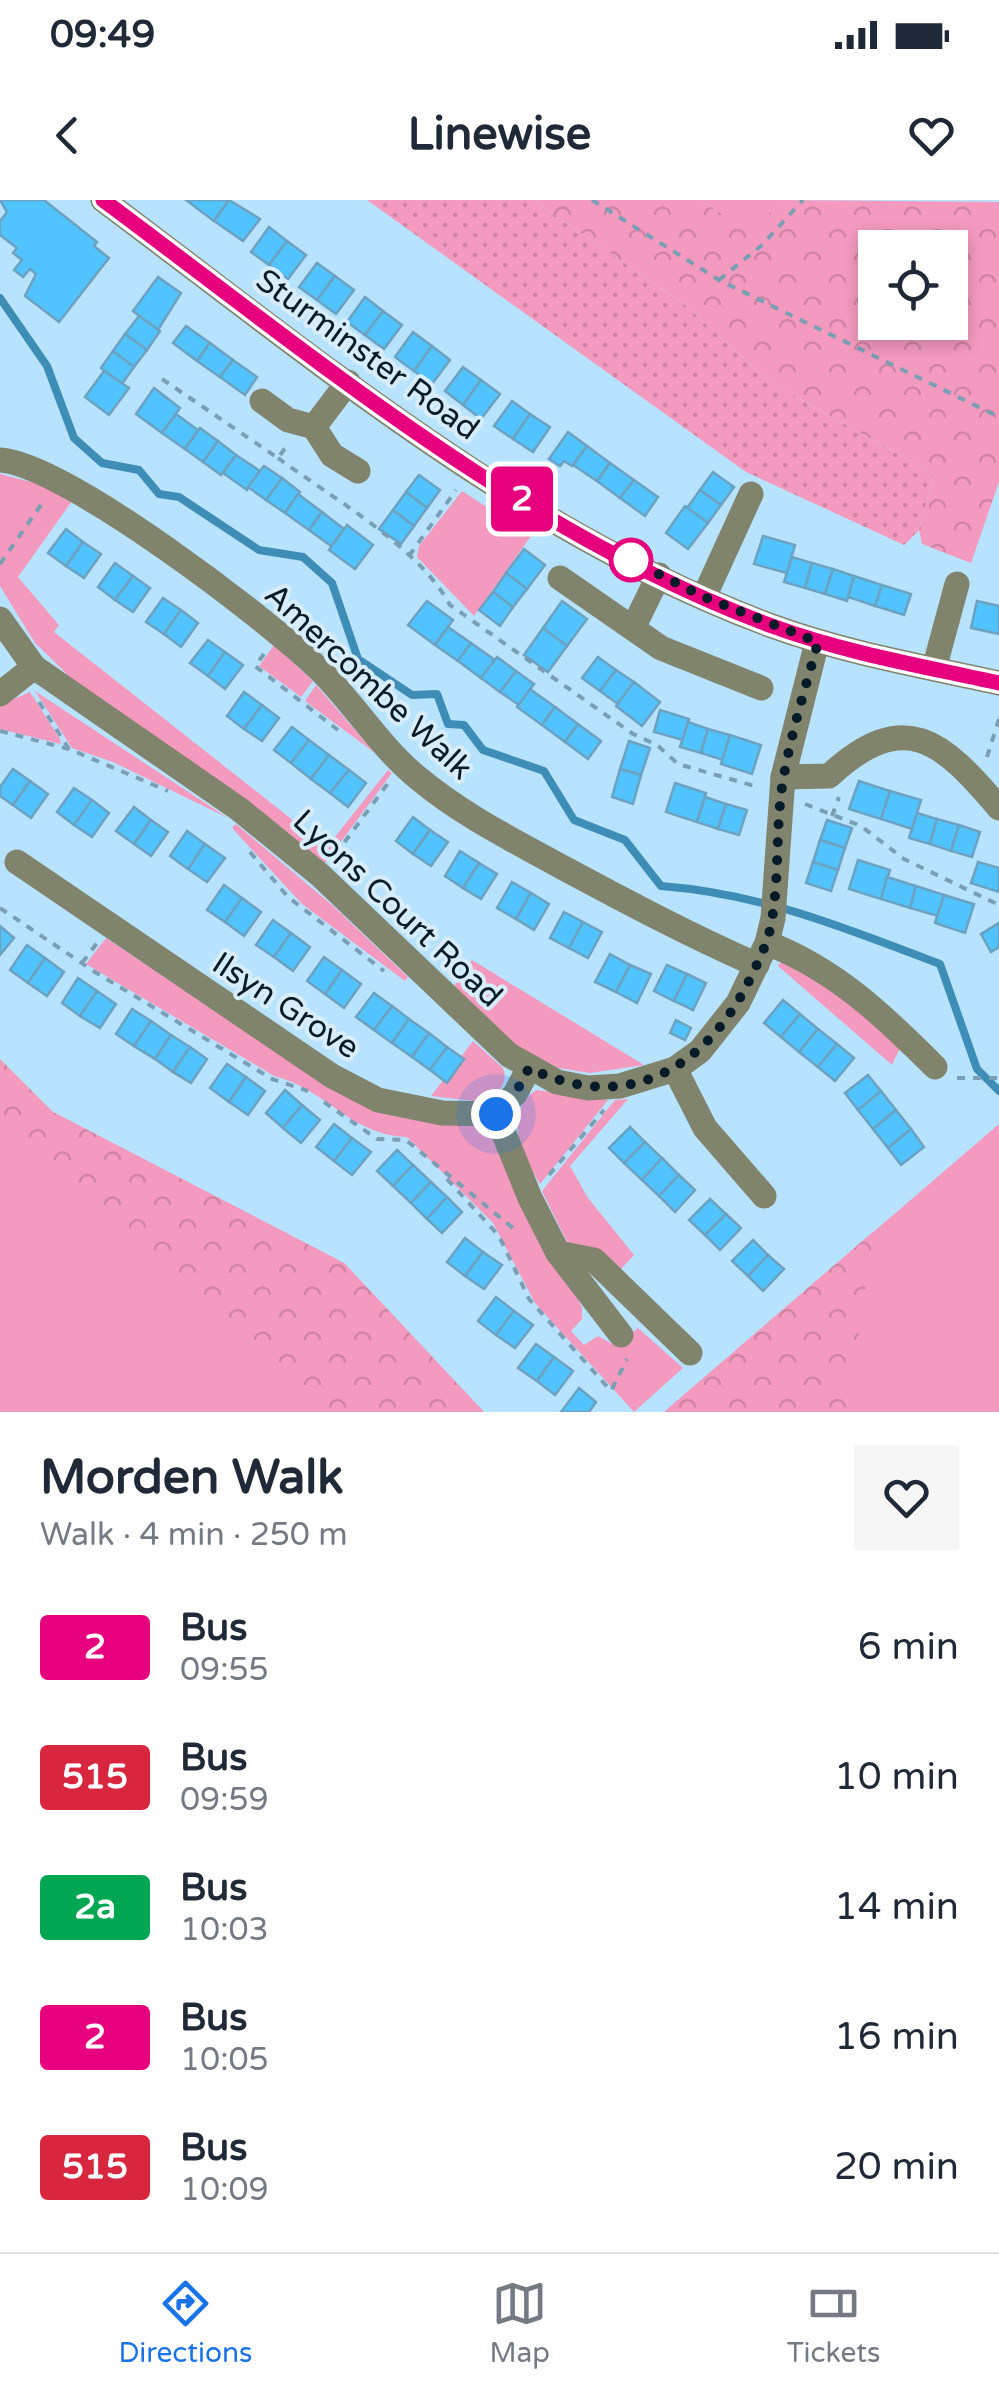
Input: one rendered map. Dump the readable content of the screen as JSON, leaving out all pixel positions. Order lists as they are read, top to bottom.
{
  "streets": {
    "street": [
      "Sturminster Road",
      "Amercombe Walk",
      "Lyons Court Road",
      "Ilsyn Grove"
    ]
  },
  "crossings": [
    ["Amercombe Walk", "Lyons Court Road"]
  ],
  "lines": ["bus line 2"],
  "page": {
    "status": "09:49",
    "header": "Linewise",
    "on_map": "2",
    "heading": ["Morden Walk", "Walk · 4 min · 250 m"],
    "list": [
      {
        "mark": "2",
        "name": "Bus",
        "note": "09:55",
        "value": "6 min"
      },
      {
        "mark": "515",
        "name": "Bus",
        "note": "09:59",
        "value": "10 min"
      },
      {
        "mark": "2a",
        "name": "Bus",
        "note": "10:03",
        "value": "14 min"
      },
      {
        "mark": "2",
        "name": "Bus",
        "note": "10:05",
        "value": "16 min"
      },
      {
        "mark": "515",
        "name": "Bus",
        "note": "10:09",
        "value": "20 min"
      }
    ],
    "tabs": ["Directions", "Map", "Tickets"]
  }
}
